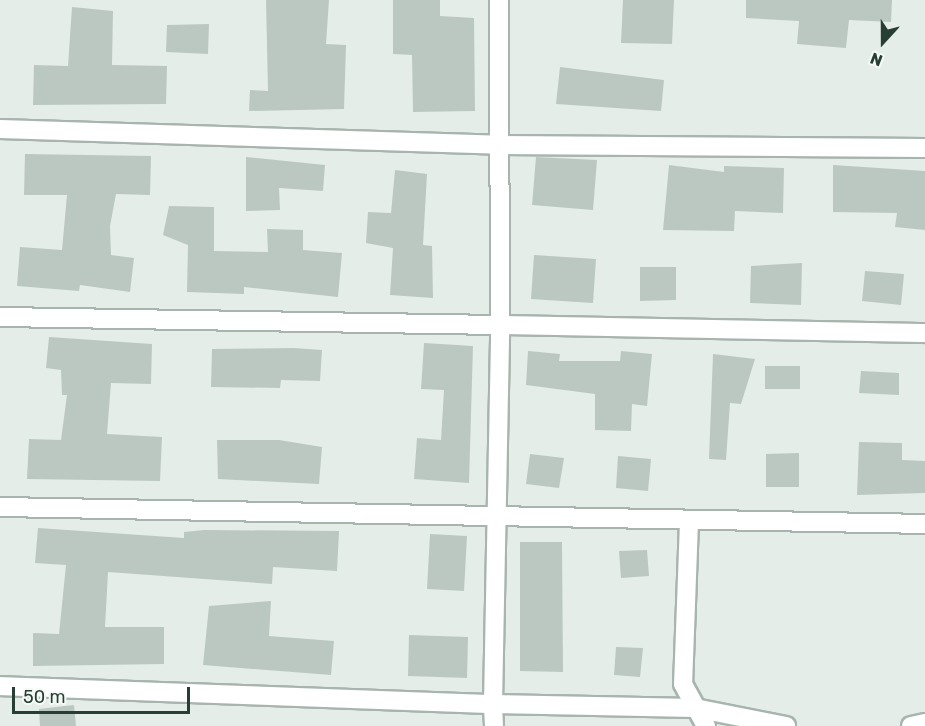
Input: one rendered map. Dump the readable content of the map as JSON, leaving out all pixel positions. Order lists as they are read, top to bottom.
{
  "scale_bar": "50 m",
  "north": "bottom"
}
